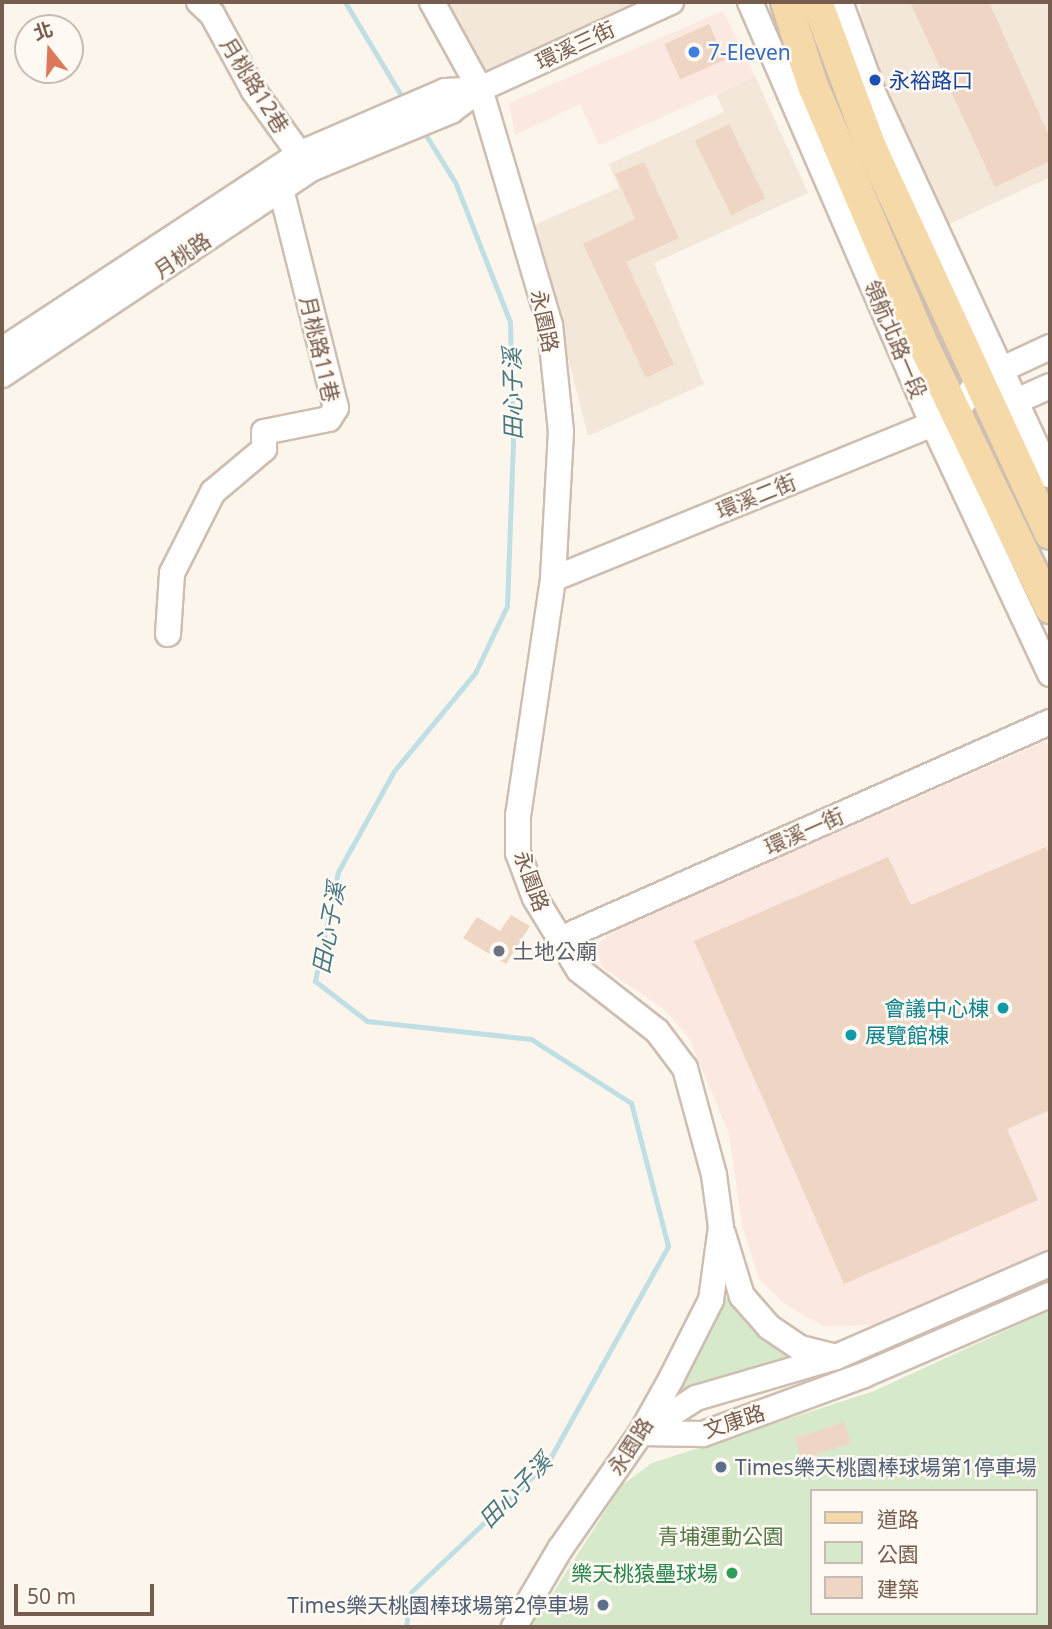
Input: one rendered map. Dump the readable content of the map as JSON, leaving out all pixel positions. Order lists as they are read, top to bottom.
{
  "streets": {
    "main road": ["領航北路一段"],
    "street": [
      "環溪三街",
      "月桃路12巷",
      "月桃路",
      "永園路",
      "月桃路11巷",
      "環溪二街",
      "環溪一街",
      "文康路"
    ]
  },
  "crossings": [
    ["環溪三街", "月桃路"],
    ["環溪三街", "永園路"],
    ["月桃路12巷", "月桃路"],
    ["月桃路", "永園路"],
    ["月桃路", "月桃路11巷"],
    ["永園路", "環溪二街"],
    ["永園路", "環溪一街"],
    ["永園路", "文康路"],
    ["領航北路一段", "環溪二街"]
  ],
  "water": ["田心子溪"],
  "parks": ["青埔運動公園"],
  "places": [
    "7-Eleven",
    "永裕路口",
    "土地公廟",
    "會議中心棟",
    "展覽館棟",
    "Times樂天桃園棒球場第1停車場",
    "樂天桃猿壘球場",
    "Times樂天桃園棒球場第2停車場"
  ],
  "legend": ["道路", "公園", "建築"],
  "scale_bar": "50 m",
  "north": "top"
}
